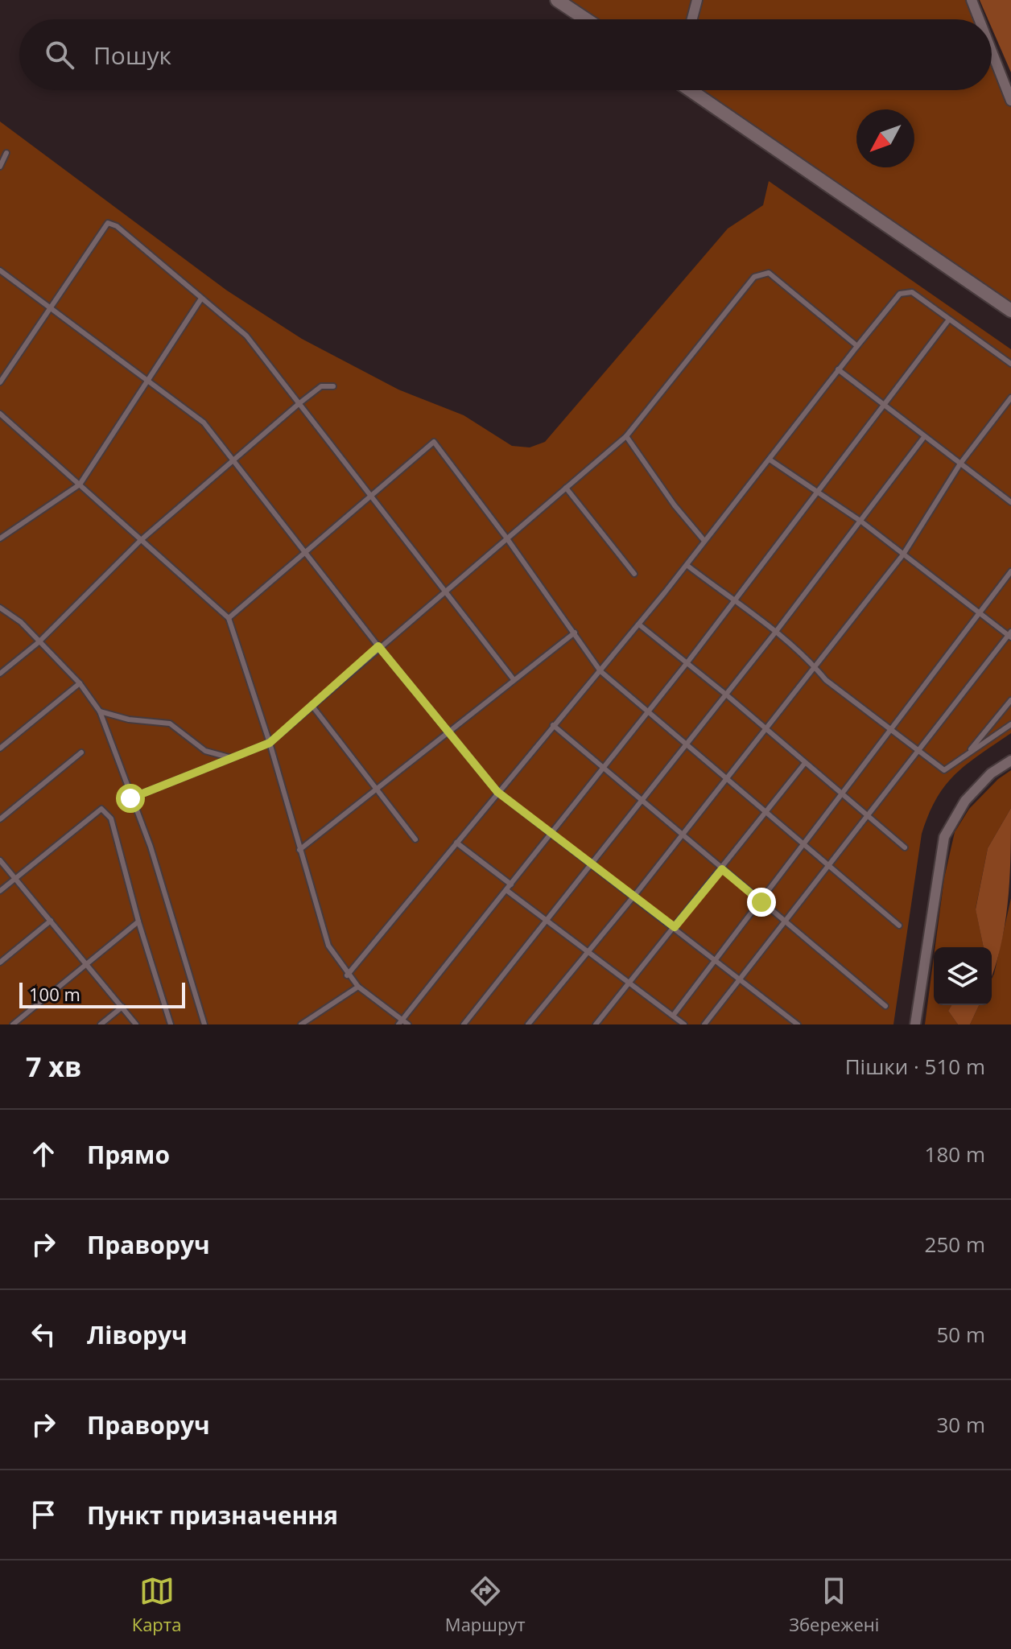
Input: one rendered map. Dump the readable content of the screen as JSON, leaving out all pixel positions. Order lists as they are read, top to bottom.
{
  "scale_bar": "100 m",
  "north": "bottom left",
  "page": {
    "search": "Пошук",
    "scale": "100 m",
    "heading": ["7 хв", "Пішки · 510 m"],
    "list": [
      ["Прямо", "180 m"],
      ["Праворуч", "250 m"],
      ["Ліворуч", "50 m"],
      ["Праворуч", "30 m"],
      "Пункт призначення"
    ],
    "nav": ["Карта", "Маршрут", "Збережені"]
  }
}
